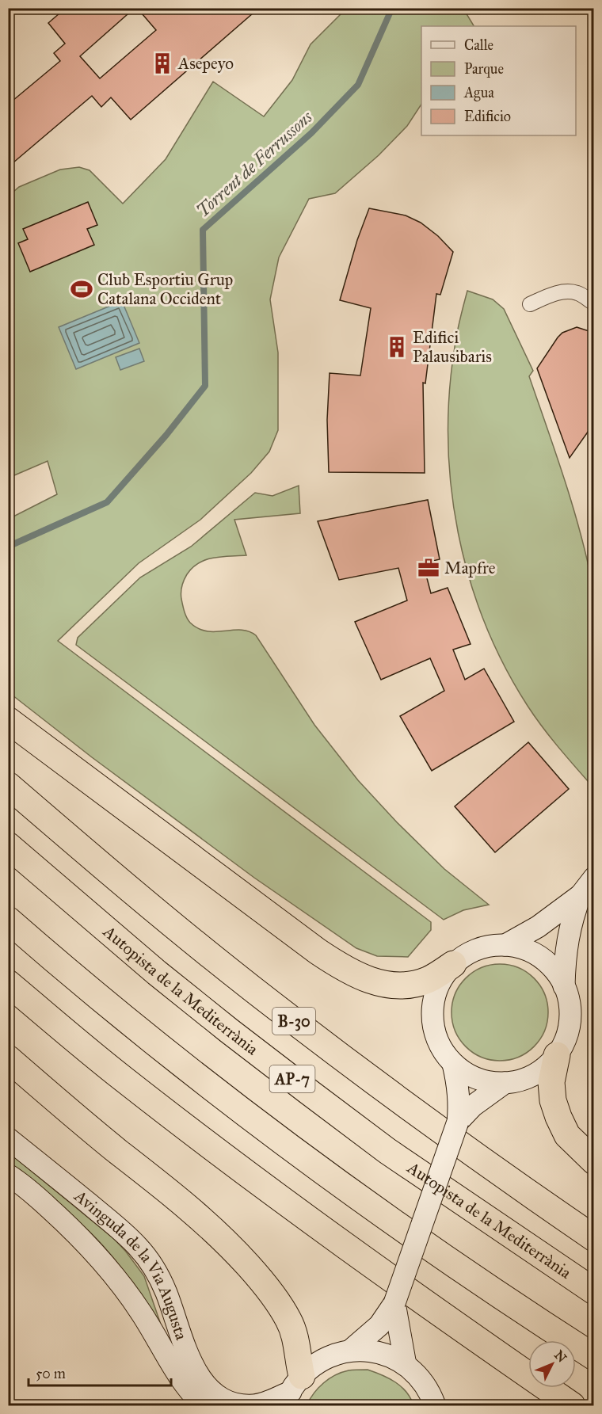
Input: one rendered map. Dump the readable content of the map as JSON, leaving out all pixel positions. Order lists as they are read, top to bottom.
{
  "streets": {
    "highway": ["Autopista de la Mediterrània", "B-30", "AP-7"],
    "street": ["Avinguda de la Via Augusta"]
  },
  "water": ["Torrent de Ferrussons"],
  "places": {
    "building": ["Asepeyo", "Edifici Palausibaris"],
    "sports": ["Club Esportiu Grup Catalana Occident"],
    "office": ["Mapfre"]
  },
  "legend": [
    "Calle",
    "Parque",
    "Agua",
    "Edificio"
  ],
  "scale_bar": "50 m",
  "north": "top right"
}
